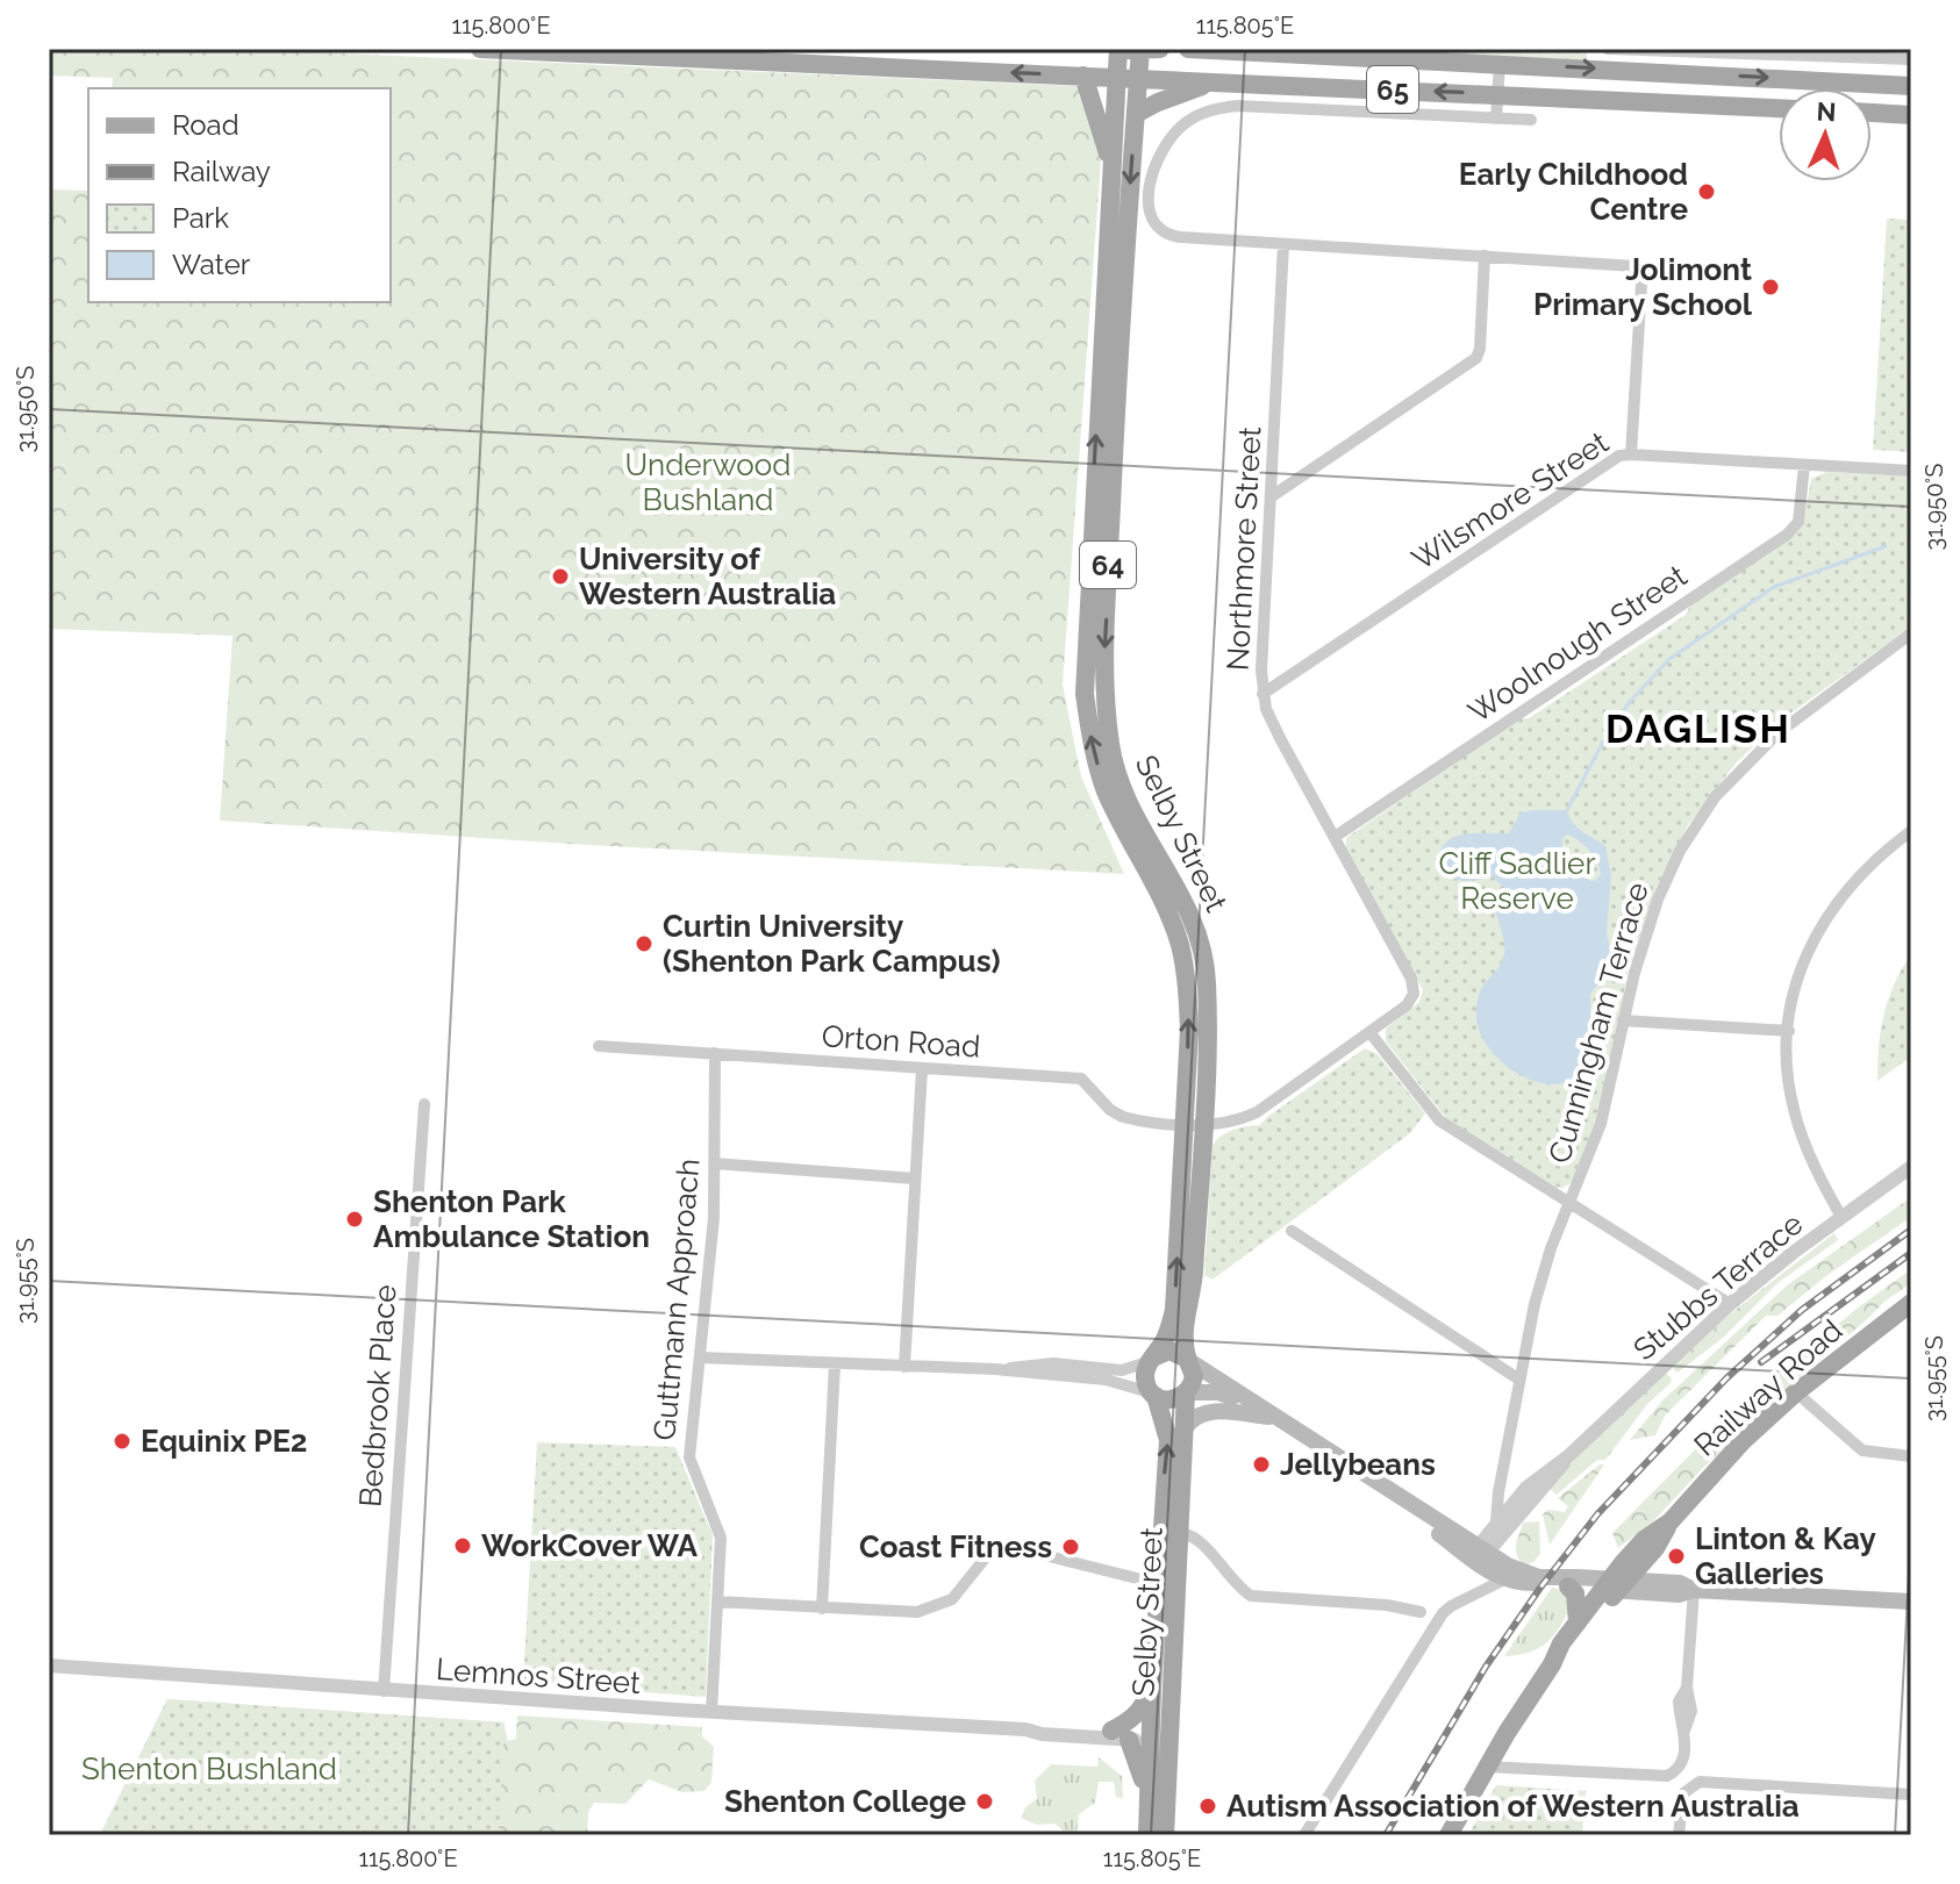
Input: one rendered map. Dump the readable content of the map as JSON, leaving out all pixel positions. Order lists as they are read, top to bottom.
{
  "streets": {
    "main road": [
      "65",
      "64",
      "Selby Street",
      "Railway Road"
    ],
    "street": [
      "Wilsmore Street",
      "Northmore Street",
      "Woolnough Street",
      "Cunningham Terrace",
      "Orton Road",
      "Stubbs Terrace",
      "Guttmann Approach",
      "Bedbrook Place",
      "Lemnos Street"
    ]
  },
  "crossings": [
    ["65", "Selby Street"],
    ["Wilsmore Street", "Northmore Street"],
    ["Northmore Street", "Woolnough Street"],
    ["Northmore Street", "Orton Road"],
    ["64", "Selby Street"],
    ["Selby Street", "Orton Road"],
    ["Selby Street", "Lemnos Street"],
    ["Cunningham Terrace", "Stubbs Terrace"],
    ["Orton Road", "Guttmann Approach"],
    ["Guttmann Approach", "Lemnos Street"],
    ["Bedbrook Place", "Lemnos Street"]
  ],
  "districts": ["DAGLISH"],
  "parks": ["Underwood Bushland", "Cliff Sadlier Reserve", "Shenton Bushland"],
  "places": [
    "Early Childhood Centre",
    "Jolimont Primary School",
    "University of Western Australia",
    "Curtin University (Shenton Park Campus)",
    "Shenton Park Ambulance Station",
    "Equinix PE2",
    "Jellybeans",
    "WorkCover WA",
    "Coast Fitness",
    "Linton & Kay Galleries",
    "Shenton College",
    "Autism Association of Western Australia"
  ],
  "legend": [
    "Road",
    "Railway",
    "Park",
    "Water"
  ],
  "north": "top",
  "coordinates": [
    "115.800°E",
    "115.805°E",
    "31.950°S",
    "31.955°S"
  ]
}
